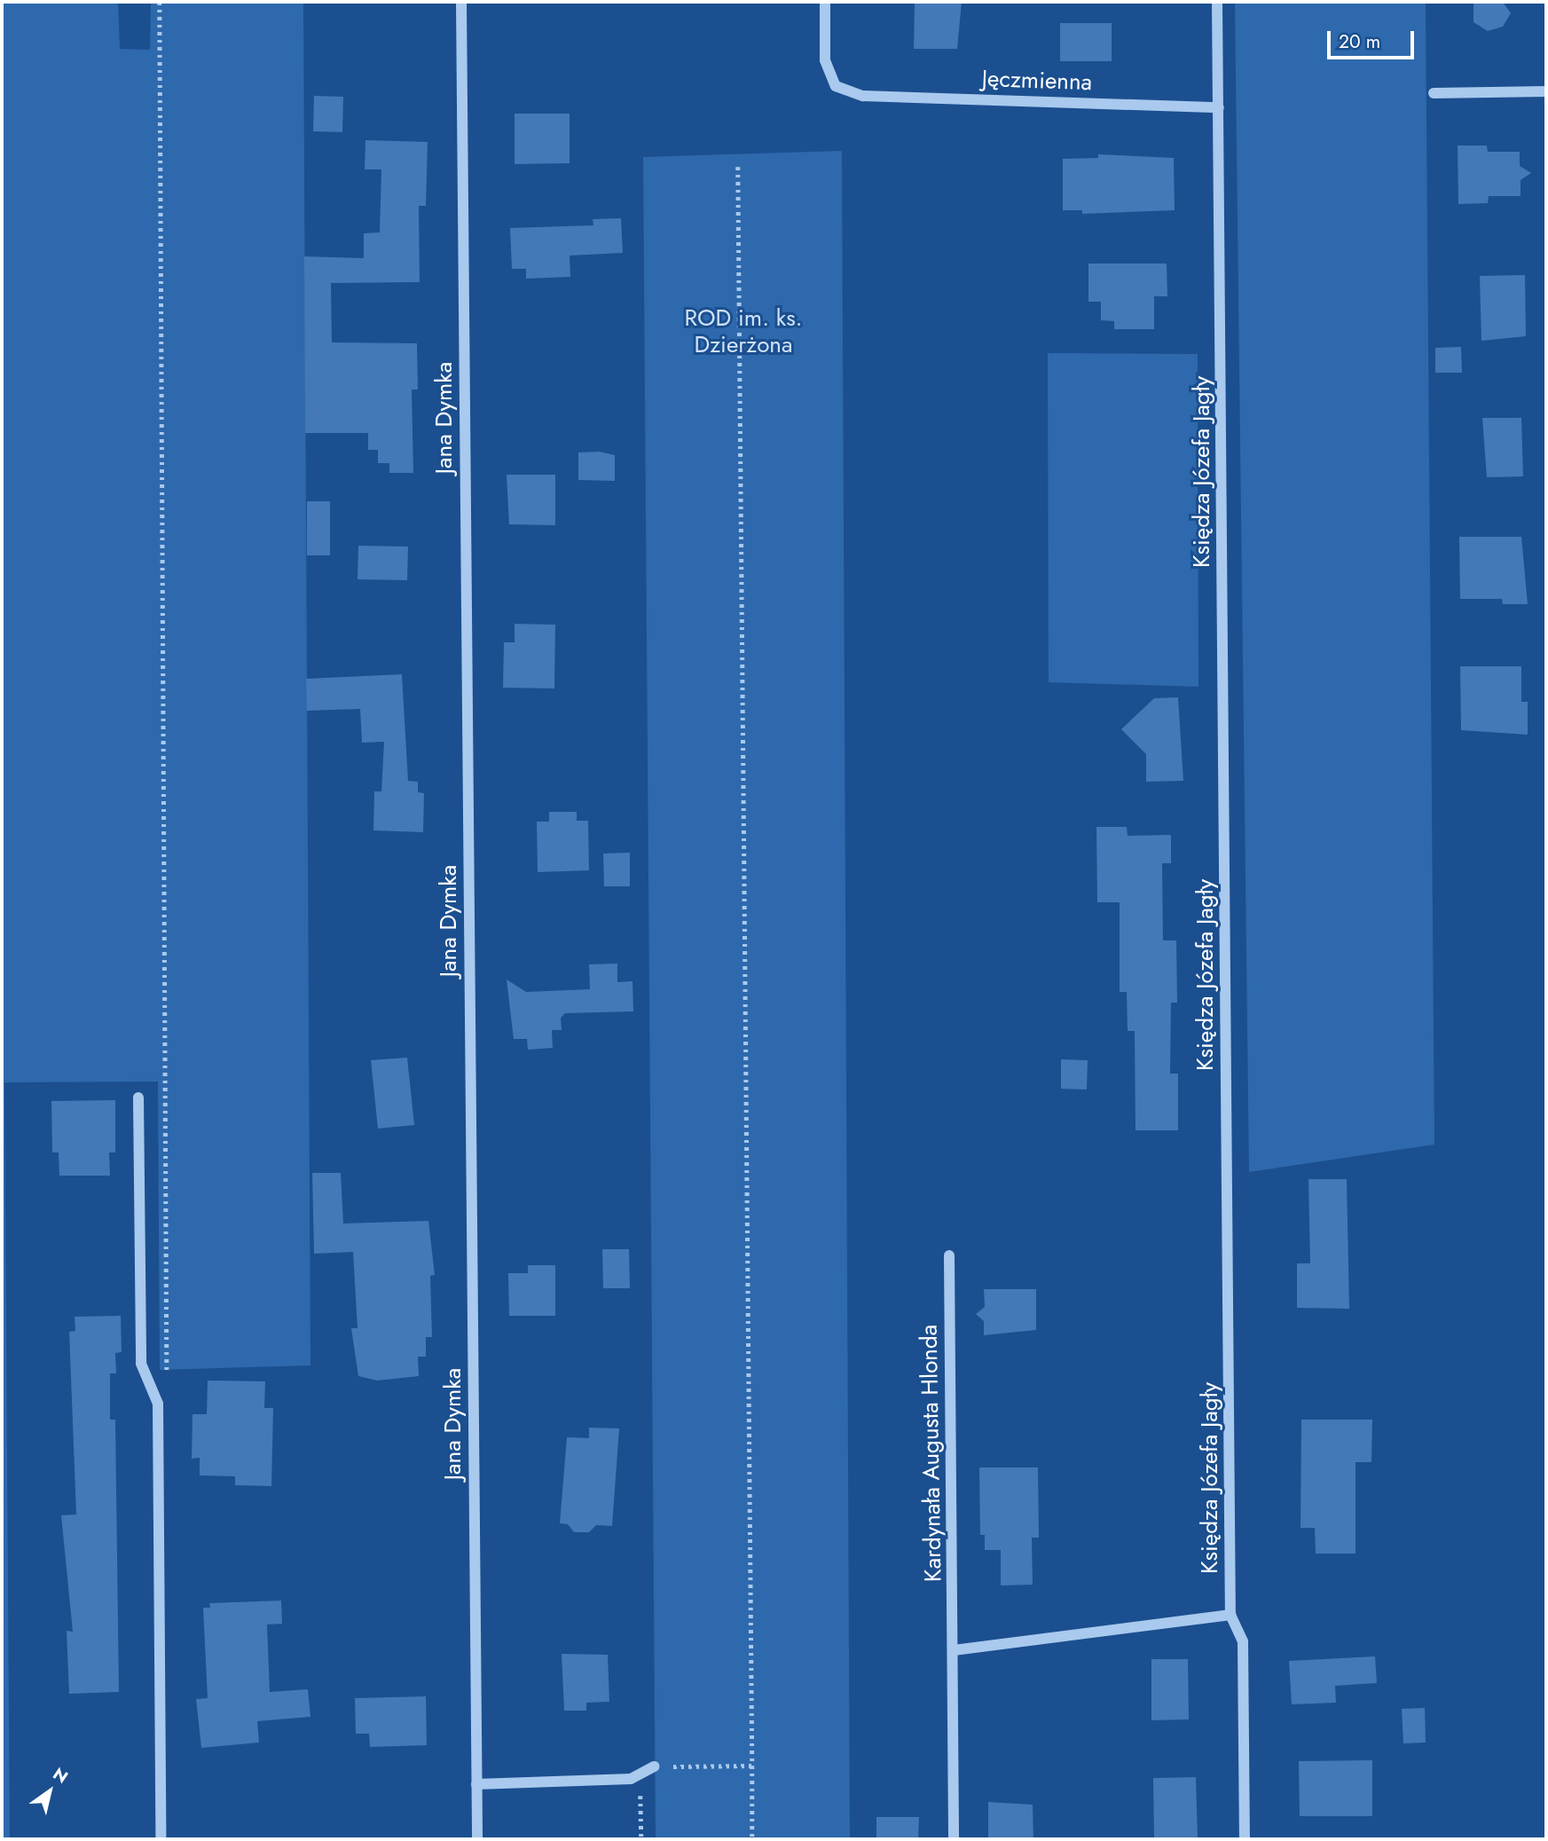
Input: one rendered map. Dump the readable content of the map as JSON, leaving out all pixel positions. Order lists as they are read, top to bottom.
{
  "streets": {
    "street": [
      "Jęczmienna",
      "Jana Dymka",
      "Księdza Józefa Jagły",
      "Kardynała Augusta Hlonda"
    ]
  },
  "crossings": [
    ["Jęczmienna", "Księdza Józefa Jagły"]
  ],
  "parks": ["ROD im. ks. Dzierżona"],
  "scale_bar": "20 m",
  "north": "top right"
}
